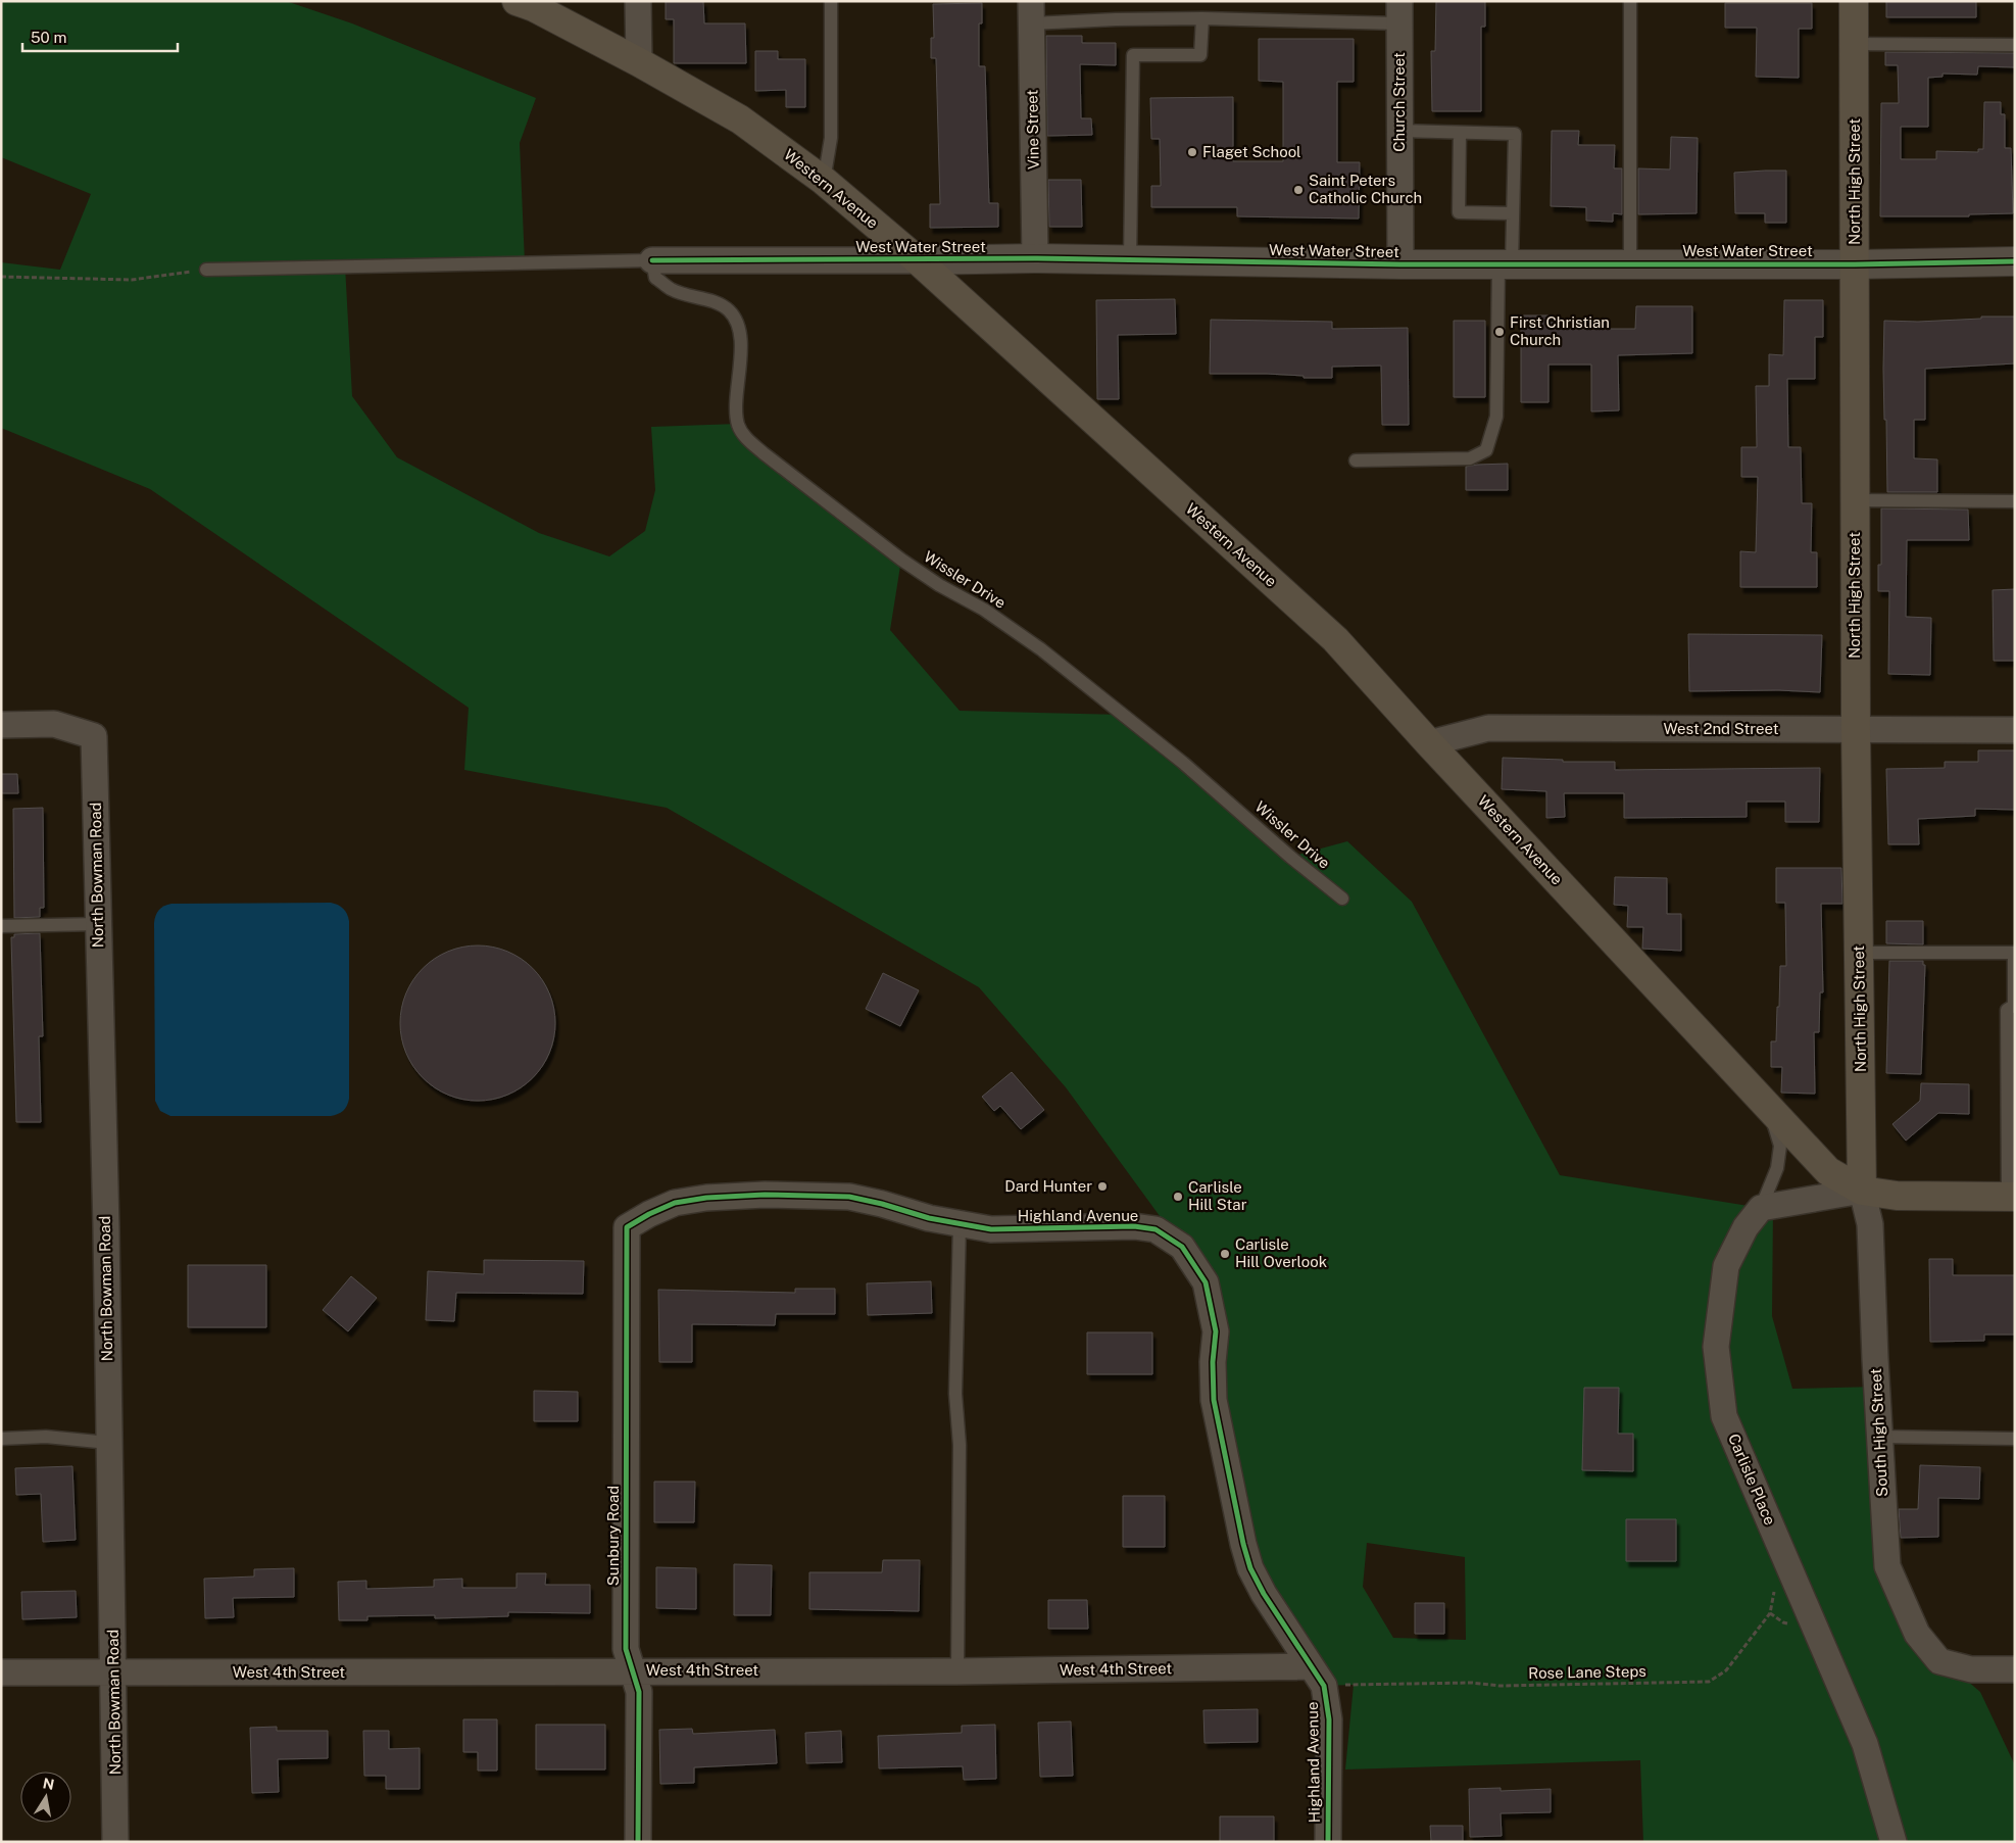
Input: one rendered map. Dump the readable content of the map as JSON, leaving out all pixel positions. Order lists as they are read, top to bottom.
{
  "streets": {
    "main road": ["North High Street", "Western Avenue"],
    "street": [
      "Church Street",
      "Vine Street",
      "West Water Street",
      "West 2nd Street",
      "North Bowman Road",
      "Highland Avenue",
      "South High Street",
      "Carlisle Place",
      "Sunbury Road",
      "West 4th Street"
    ],
    "lane": ["Wissler Drive"],
    "path": ["Rose Lane Steps"]
  },
  "crossings": [
    ["Church Street", "West Water Street"],
    ["Vine Street", "West Water Street"],
    ["North High Street", "Western Avenue"],
    ["North High Street", "West Water Street"],
    ["North High Street", "West 2nd Street"],
    ["North High Street", "South High Street"],
    ["Western Avenue", "West Water Street"],
    ["Western Avenue", "West 2nd Street"],
    ["Western Avenue", "South High Street"],
    ["West Water Street", "Wissler Drive"],
    ["North Bowman Road", "West 4th Street"],
    ["Highland Avenue", "Sunbury Road"],
    ["Highland Avenue", "West 4th Street"],
    ["Highland Avenue", "Rose Lane Steps"],
    ["Carlisle Place", "Rose Lane Steps"],
    ["Sunbury Road", "West 4th Street"],
    ["West 4th Street", "Rose Lane Steps"]
  ],
  "places": [
    "Flaget School",
    "Saint Peters Catholic Church",
    "First Christian Church",
    "Dard Hunter",
    "Carlisle Hill Star",
    "Carlisle Hill Overlook"
  ],
  "scale_bar": "50 m",
  "north": "top"
}
